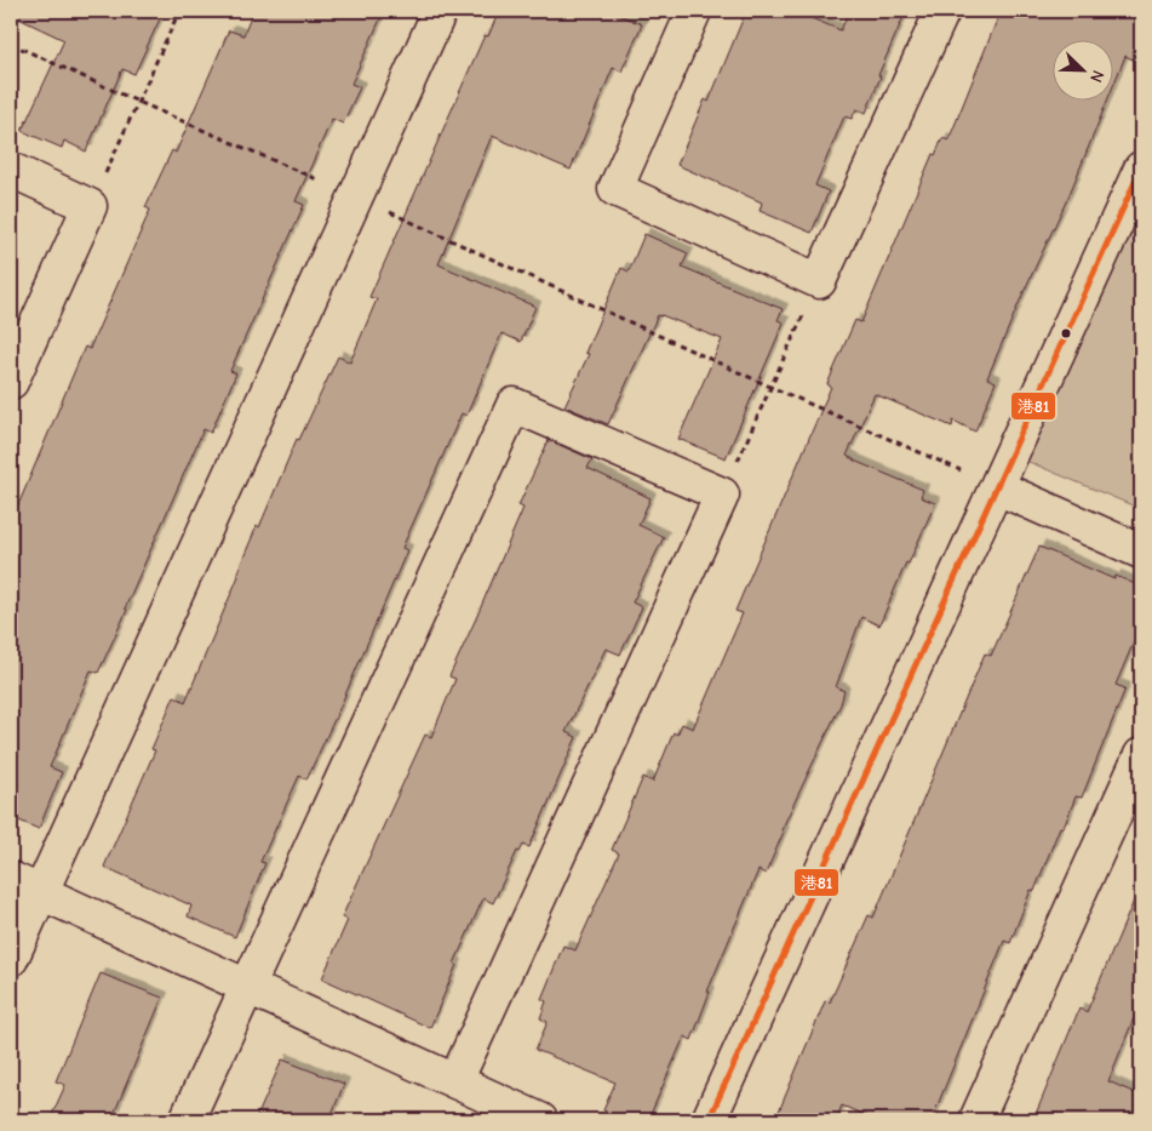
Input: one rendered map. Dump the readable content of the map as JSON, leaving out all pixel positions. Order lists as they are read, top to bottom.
{
  "lines": ["transit line 港81"],
  "north": "bottom right"
}
